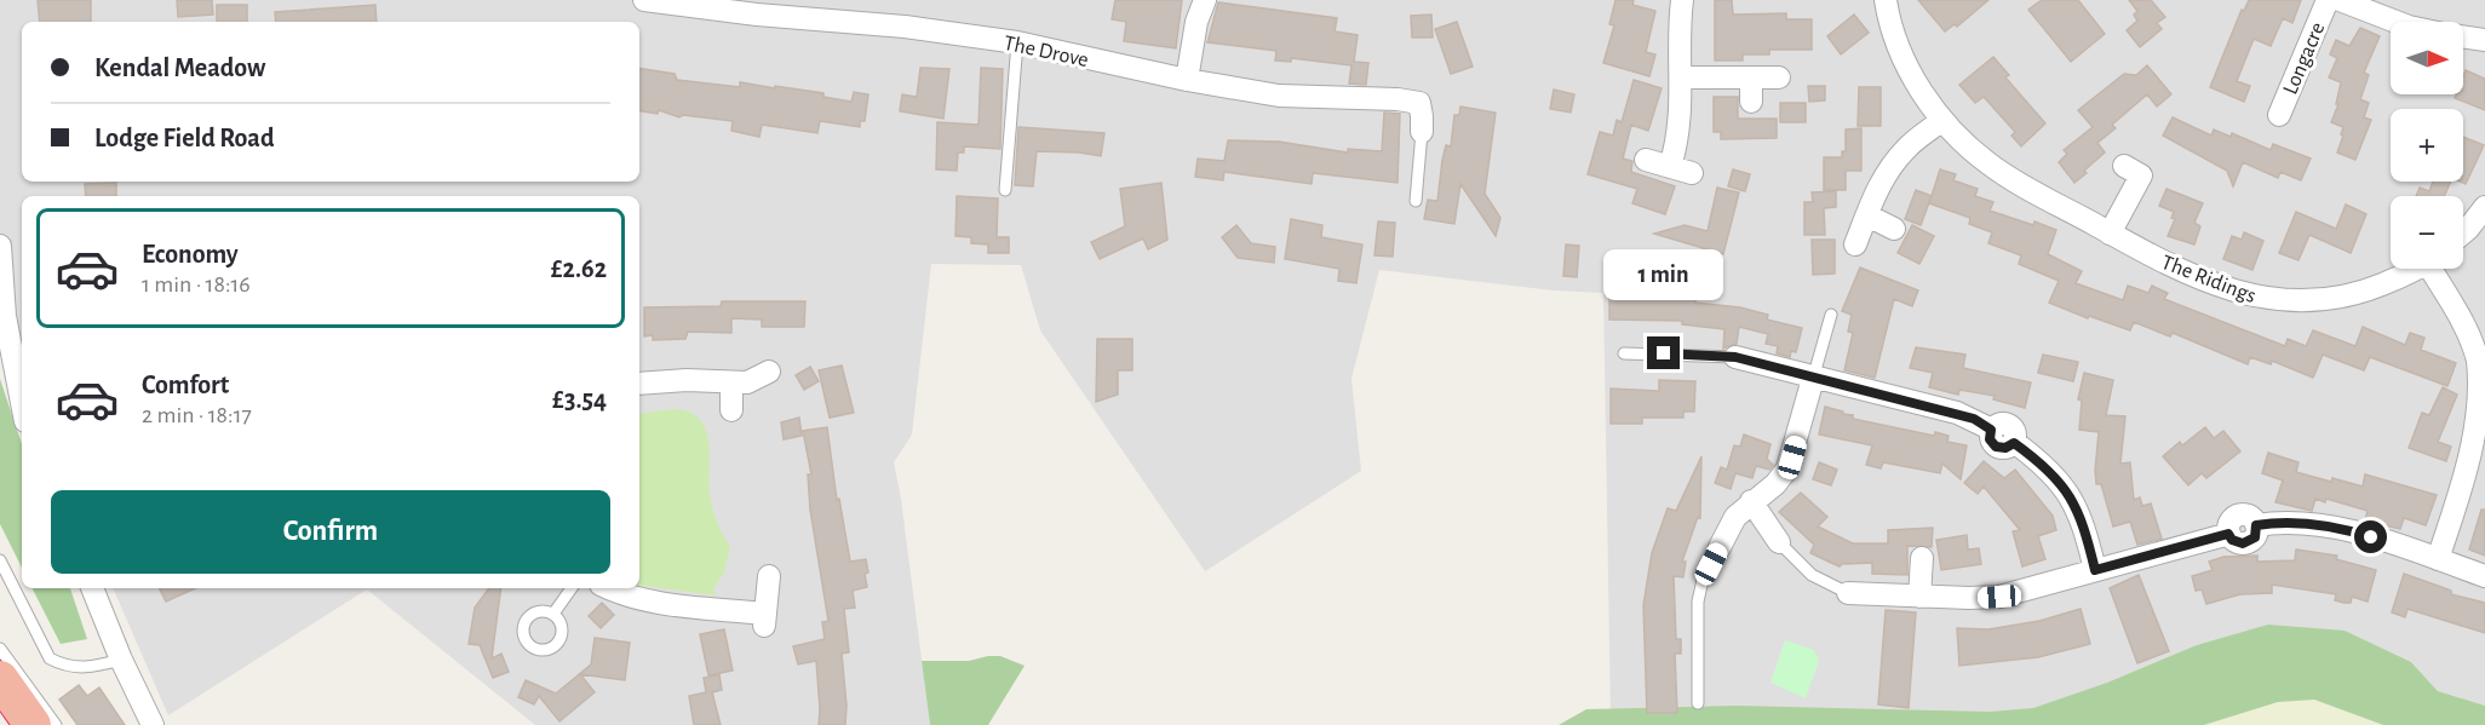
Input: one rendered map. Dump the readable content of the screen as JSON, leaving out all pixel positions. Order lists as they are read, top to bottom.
{
  "streets": {
    "street": ["The Drove", "Longacre", "The Ridings"]
  },
  "north": "right",
  "page": {
    "map_buttons": ["+", "−"],
    "banner": ["Kendal Meadow", "Lodge Field Road"],
    "list": [
      {
        "name": "Economy",
        "note": "1 min · 18:16",
        "value": "£2.62"
      },
      {
        "name": "Comfort",
        "note": "2 min · 18:17",
        "value": "£3.54"
      }
    ],
    "bubble": "1 min",
    "buttons": "Confirm"
  }
}
